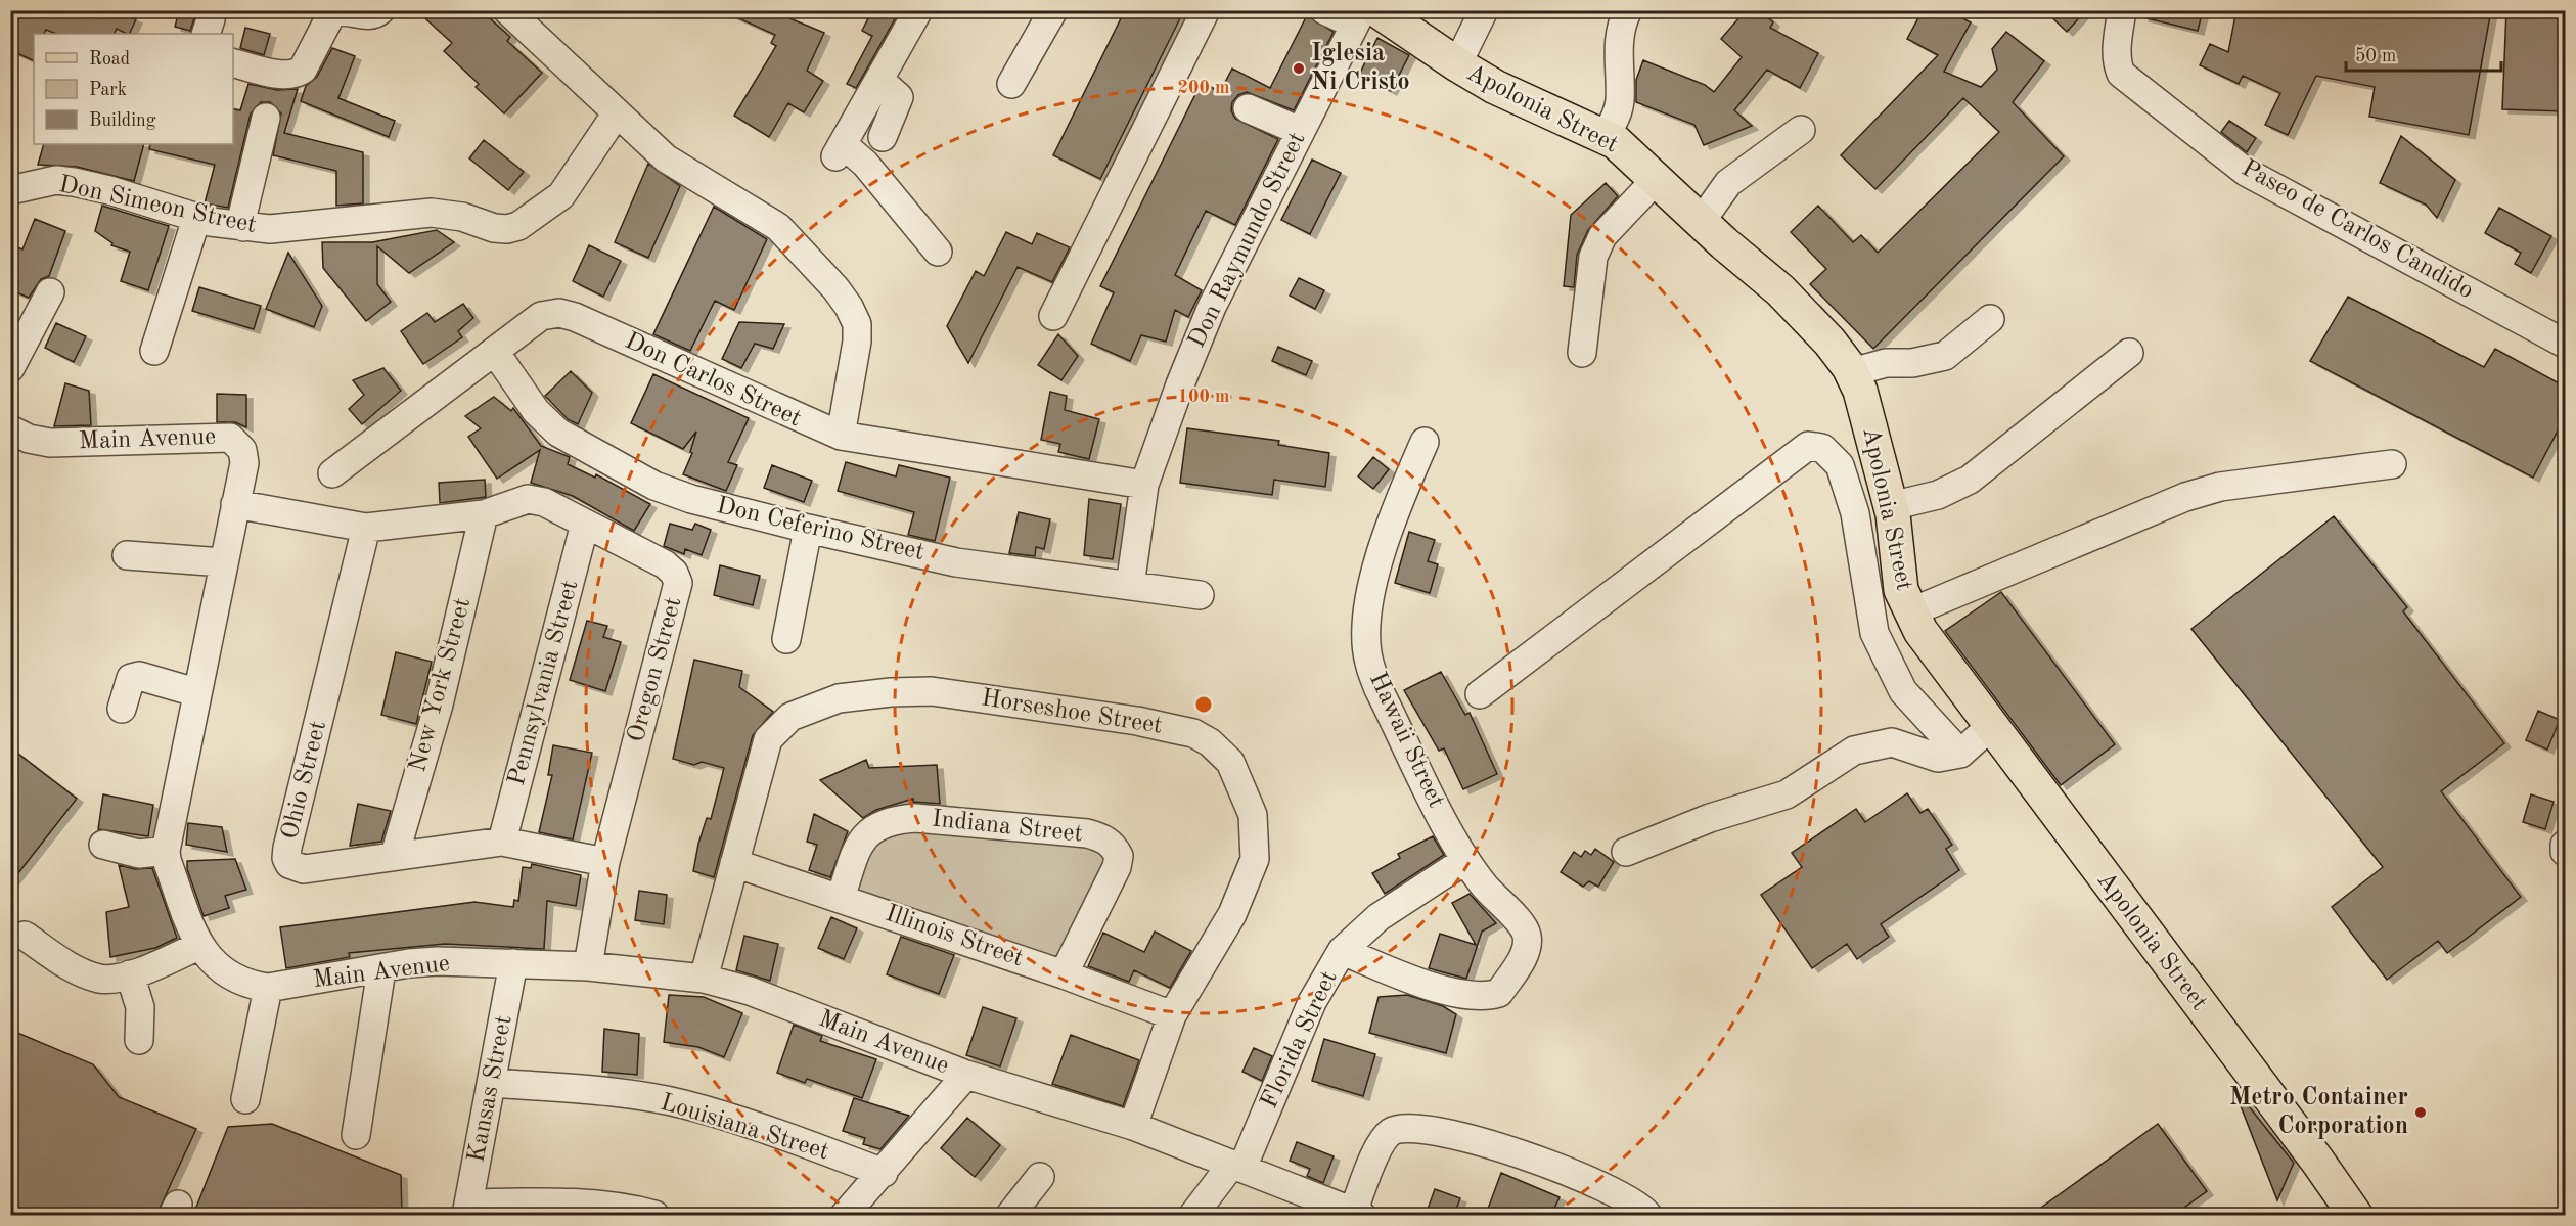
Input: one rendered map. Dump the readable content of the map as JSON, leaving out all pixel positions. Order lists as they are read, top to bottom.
{
  "streets": {
    "main road": ["Apolonia Street"],
    "street": [
      "Don Simeon Street",
      "Paseo de Carlos Candido",
      "Don Raymundo Street",
      "Don Carlos Street",
      "Main Avenue",
      "Don Ceferino Street",
      "Oregon Street",
      "Pennsylvania Street",
      "New York Street",
      "Horseshoe Street",
      "Hawaii Street",
      "Ohio Street",
      "Indiana Street",
      "Illinois Street",
      "Florida Street",
      "Kansas Street",
      "Louisiana Street"
    ]
  },
  "crossings": [
    ["Don Raymundo Street", "Don Carlos Street"],
    ["Don Raymundo Street", "Don Ceferino Street"],
    ["Don Carlos Street", "Don Ceferino Street"],
    ["Main Avenue", "Oregon Street"],
    ["Main Avenue", "Horseshoe Street"],
    ["Main Avenue", "Florida Street"],
    ["Main Avenue", "Kansas Street"],
    ["Oregon Street", "Pennsylvania Street"],
    ["Oregon Street", "New York Street"],
    ["Oregon Street", "Ohio Street"],
    ["Pennsylvania Street", "Ohio Street"],
    ["New York Street", "Ohio Street"],
    ["Horseshoe Street", "Illinois Street"],
    ["Hawaii Street", "Florida Street"],
    ["Indiana Street", "Illinois Street"],
    ["Kansas Street", "Louisiana Street"]
  ],
  "places": ["Iglesia Ni Cristo", "Metro Container Corporation"],
  "legend": ["Road", "Park", "Building"],
  "scale_bar": "50 m",
  "rings": ["200 m", "100 m"]
}
